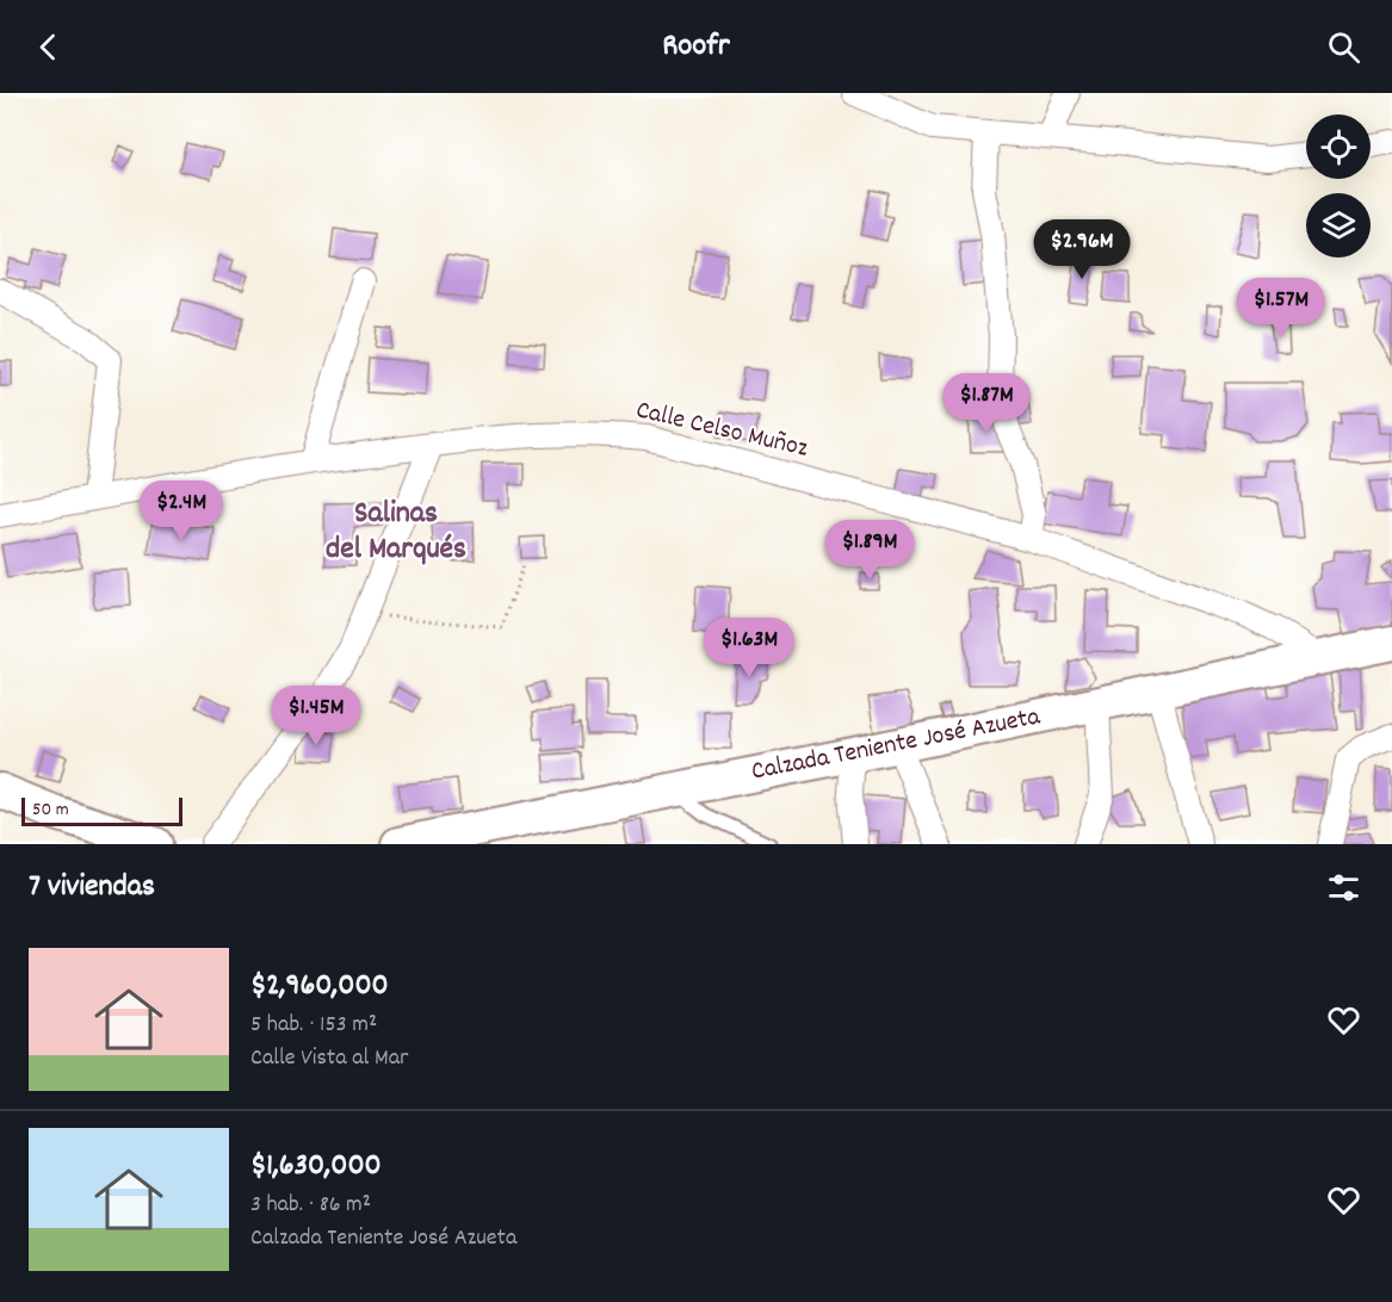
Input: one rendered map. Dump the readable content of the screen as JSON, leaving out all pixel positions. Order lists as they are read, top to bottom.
{
  "streets": {
    "main road": ["Calzada Teniente José Azueta"],
    "street": ["Calle Celso Muñoz"]
  },
  "crossings": [
    ["Calle Celso Muñoz", "Calzada Teniente José Azueta"]
  ],
  "districts": ["Salinas del Marqués"],
  "scale_bar": "50 m",
  "page": {
    "header": "Roofr",
    "price": [
      "$2.96M",
      "$1.57M",
      "$1.87M",
      "$2.4M",
      "$1.89M",
      "$1.63M",
      "$1.45M"
    ],
    "scale": "50 m",
    "heading": "7 viviendas",
    "list": [
      {
        "name": "$2,960,000",
        "note": "5 hab. · 153 m² · Calle Vista al Mar"
      },
      {
        "name": "$1,630,000",
        "note": "3 hab. · 86 m² · Calzada Teniente José Azueta"
      }
    ]
  }
}
